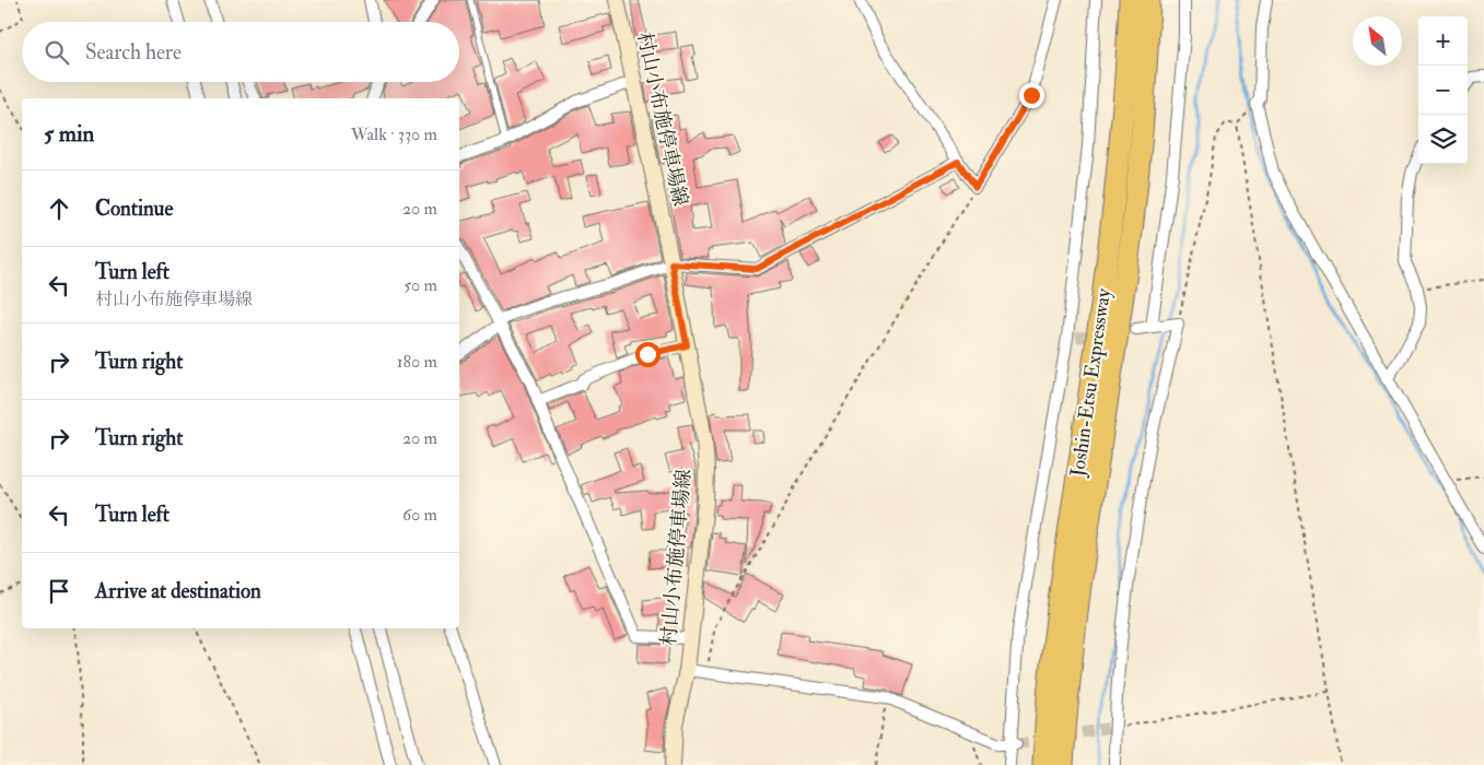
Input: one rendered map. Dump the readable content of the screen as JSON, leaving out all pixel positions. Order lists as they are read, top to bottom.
{
  "streets": {
    "highway": ["Joshin-Etsu Expressway"],
    "main road": ["村山小布施停車場線"]
  },
  "north": "top left",
  "page": {
    "map_buttons": ["+", "−"],
    "search": "Search here",
    "heading": ["5 min", "Walk · 330 m"],
    "list": [
      ["Continue", "20 m"],
      ["Turn left", "村山小布施停車場線", "50 m"],
      ["Turn right", "180 m"],
      ["Turn right", "20 m"],
      ["Turn left", "60 m"],
      "Arrive at destination"
    ]
  }
}
